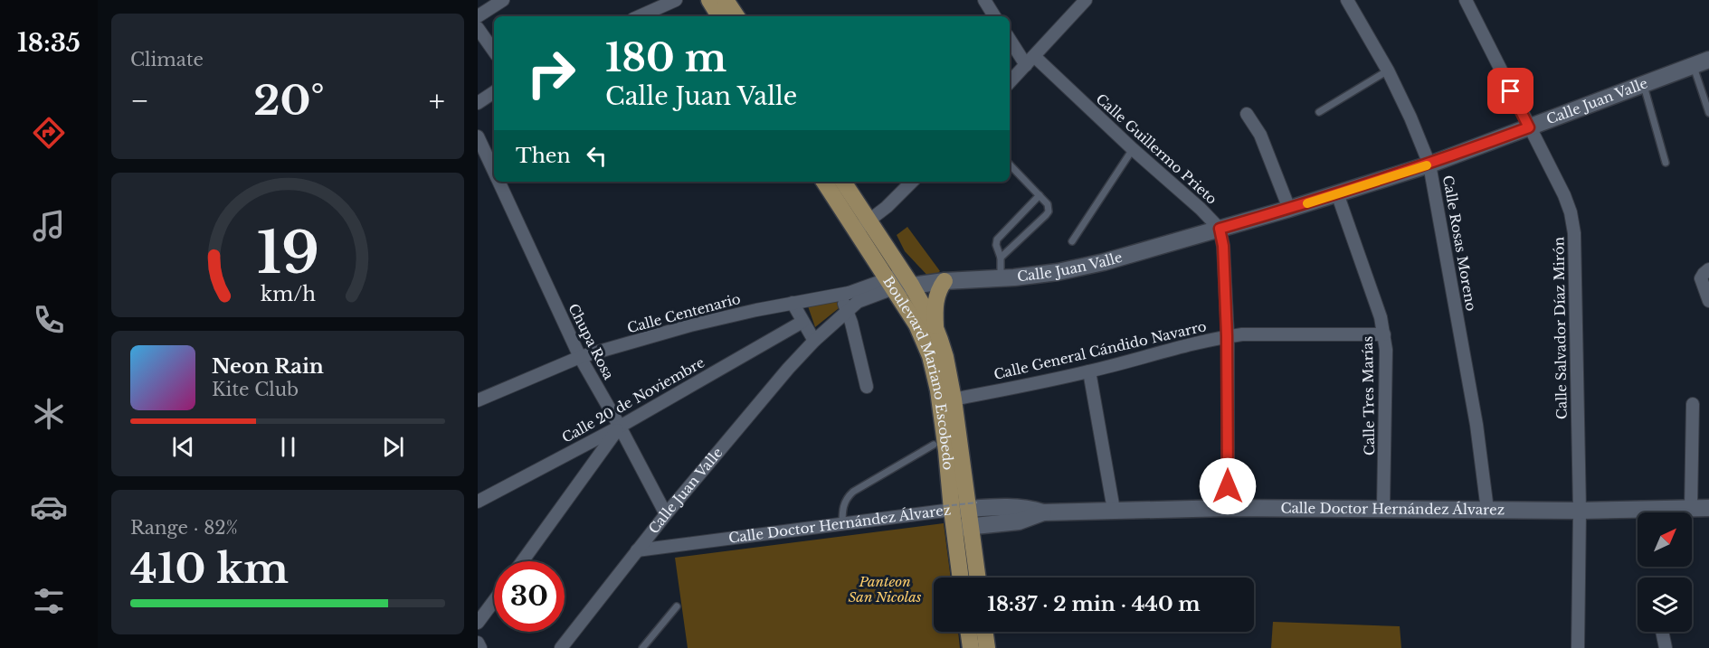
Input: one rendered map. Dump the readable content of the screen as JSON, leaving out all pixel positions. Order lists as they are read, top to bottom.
{
  "streets": {
    "main road": ["Boulevard Mariano Escobedo"],
    "street": [
      "Calle Juan Valle",
      "Calle Guillermo Prieto",
      "Calle Rosas Moreno",
      "Calle Centenario",
      "Calle Salvador Díaz Mirón",
      "Chupa Rosa",
      "Calle General Cándido Navarro",
      "Calle Tres Marías",
      "Calle 20 de Noviembre",
      "Calle Doctor Hernández Álvarez"
    ]
  },
  "crossings": [
    ["Calle Juan Valle", "Calle Guillermo Prieto"],
    ["Calle Juan Valle", "Calle Rosas Moreno"],
    ["Calle Juan Valle", "Calle Centenario"],
    ["Calle Juan Valle", "Calle Salvador Díaz Mirón"],
    ["Calle Juan Valle", "Chupa Rosa"],
    ["Calle Juan Valle", "Boulevard Mariano Escobedo"],
    ["Calle Juan Valle", "Calle Tres Marías"],
    ["Calle Juan Valle", "Calle Doctor Hernández Álvarez"],
    ["Calle Rosas Moreno", "Calle Doctor Hernández Álvarez"],
    ["Calle Centenario", "Chupa Rosa"],
    ["Calle Centenario", "Boulevard Mariano Escobedo"],
    ["Calle Salvador Díaz Mirón", "Calle Doctor Hernández Álvarez"],
    ["Chupa Rosa", "Calle 20 de Noviembre"],
    ["Calle General Cándido Navarro", "Boulevard Mariano Escobedo"],
    ["Calle General Cándido Navarro", "Calle Tres Marías"],
    ["Boulevard Mariano Escobedo", "Calle Doctor Hernández Álvarez"],
    ["Calle Tres Marías", "Calle Doctor Hernández Álvarez"]
  ],
  "parks": ["Panteon San Nicolas"],
  "north": "top right",
  "page": {
    "tabs": "18:35",
    "tile": [
      "Climate",
      ["Range · 82%", "410 km"]
    ],
    "turn": ["180 m", "Calle Juan Valle"],
    "heat": ["−", "20°", "+"],
    "then": "Then",
    "song": ["Neon Rain", "Kite Club"],
    "limit": "30",
    "trip": "18:37 · 2 min · 440 m",
    "gauge": ["19", "km/h"]
  }
}
